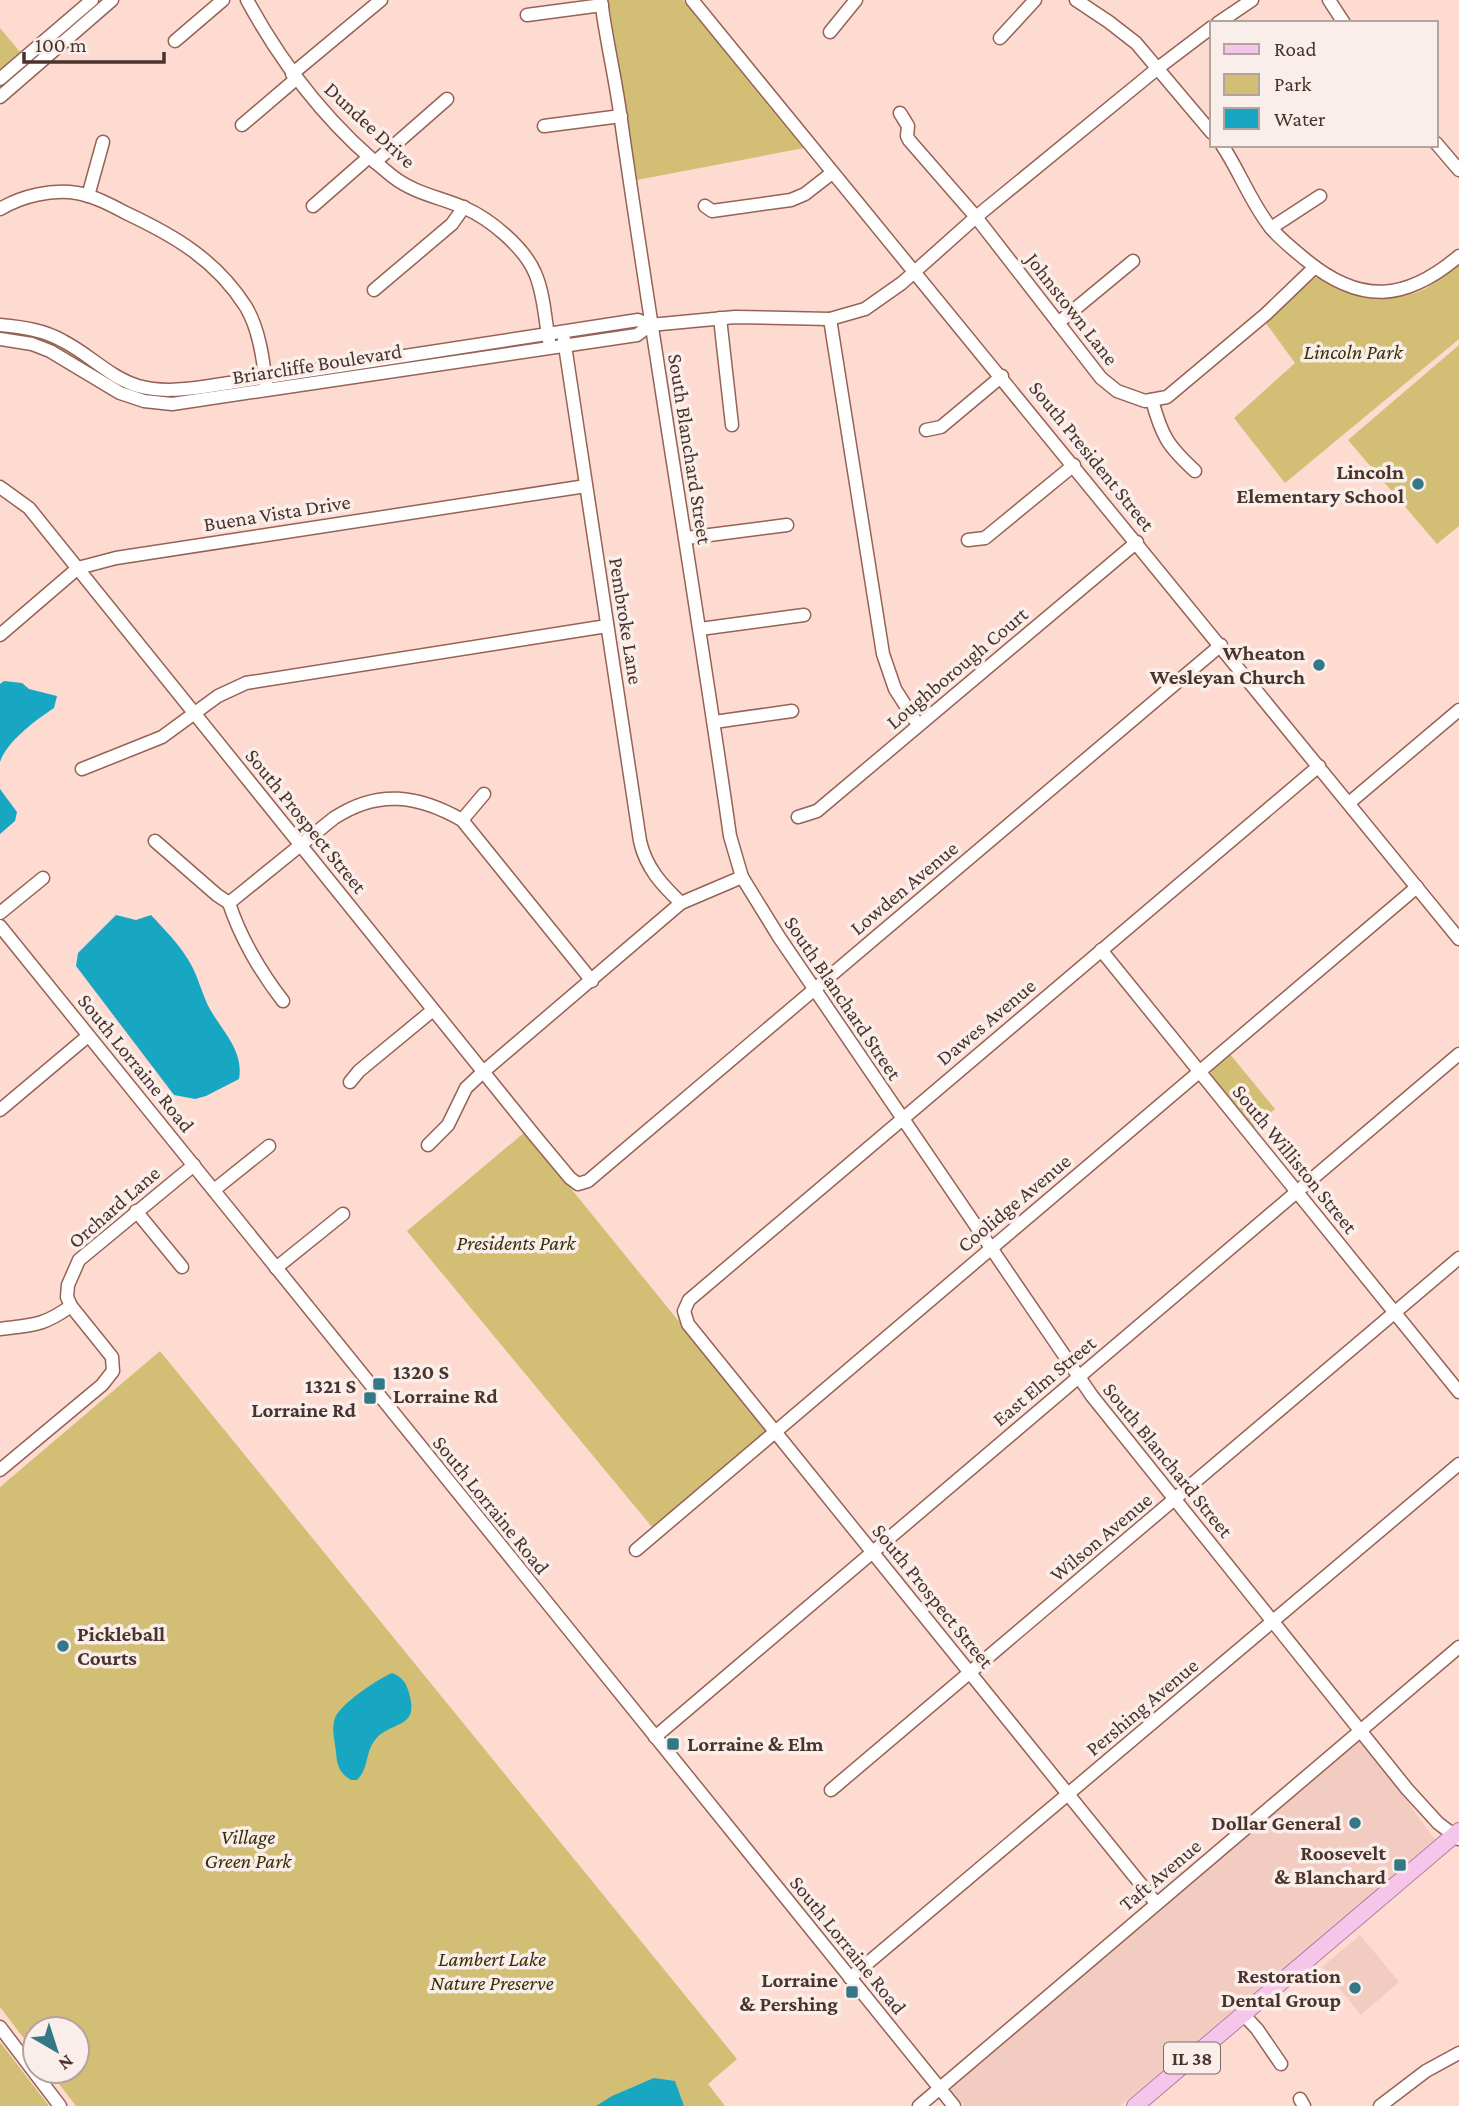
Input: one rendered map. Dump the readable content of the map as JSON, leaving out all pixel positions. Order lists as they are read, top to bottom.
{
  "streets": {
    "main road": ["IL 38"],
    "street": [
      "Dundee Drive",
      "Johnstown Lane",
      "Briarcliffe Boulevard",
      "South Blanchard Street",
      "South President Street",
      "Buena Vista Drive",
      "Pembroke Lane",
      "Loughborough Court",
      "South Prospect Street",
      "Lowden Avenue",
      "Dawes Avenue",
      "South Lorraine Road",
      "South Williston Street",
      "Coolidge Avenue",
      "Orchard Lane",
      "East Elm Street",
      "Wilson Avenue",
      "Pershing Avenue",
      "Taft Avenue"
    ]
  },
  "crossings": [
    ["Dundee Drive", "Briarcliffe Boulevard"],
    ["Johnstown Lane", "Briarcliffe Boulevard"],
    ["Briarcliffe Boulevard", "South Blanchard Street"],
    ["Briarcliffe Boulevard", "South President Street"],
    ["Briarcliffe Boulevard", "Pembroke Lane"],
    ["South Blanchard Street", "Lowden Avenue"],
    ["South Blanchard Street", "Dawes Avenue"],
    ["South Blanchard Street", "Coolidge Avenue"],
    ["South Blanchard Street", "East Elm Street"],
    ["South Blanchard Street", "Wilson Avenue"],
    ["South Blanchard Street", "Pershing Avenue"],
    ["South Blanchard Street", "Taft Avenue"],
    ["South Blanchard Street", "IL 38"],
    ["South President Street", "Loughborough Court"],
    ["South President Street", "Lowden Avenue"],
    ["South President Street", "Dawes Avenue"],
    ["South President Street", "Coolidge Avenue"],
    ["Buena Vista Drive", "Pembroke Lane"],
    ["Buena Vista Drive", "South Prospect Street"],
    ["South Prospect Street", "Lowden Avenue"],
    ["South Prospect Street", "Dawes Avenue"],
    ["South Prospect Street", "Coolidge Avenue"],
    ["South Prospect Street", "East Elm Street"],
    ["South Prospect Street", "Wilson Avenue"],
    ["South Prospect Street", "Pershing Avenue"],
    ["South Prospect Street", "Taft Avenue"],
    ["Dawes Avenue", "South Williston Street"],
    ["South Lorraine Road", "Orchard Lane"],
    ["South Lorraine Road", "East Elm Street"],
    ["South Lorraine Road", "Pershing Avenue"],
    ["South Lorraine Road", "Taft Avenue"],
    ["South Williston Street", "Coolidge Avenue"],
    ["South Williston Street", "East Elm Street"],
    ["South Williston Street", "Wilson Avenue"]
  ],
  "parks": [
    "Lincoln Park",
    "Presidents Park",
    "Village Green Park",
    "Lambert Lake Nature Preserve"
  ],
  "places": {
    "other": [
      "Lincoln Elementary School",
      "Wheaton Wesleyan Church",
      "Pickleball Courts",
      "Dollar General",
      "Restoration Dental Group"
    ],
    "transit": [
      "1320 S Lorraine Rd",
      "1321 S Lorraine Rd",
      "Lorraine & Elm",
      "Roosevelt & Blanchard",
      "Lorraine & Pershing"
    ]
  },
  "legend": ["Road", "Park", "Water"],
  "scale_bar": "100 m",
  "north": "bottom right"
}
